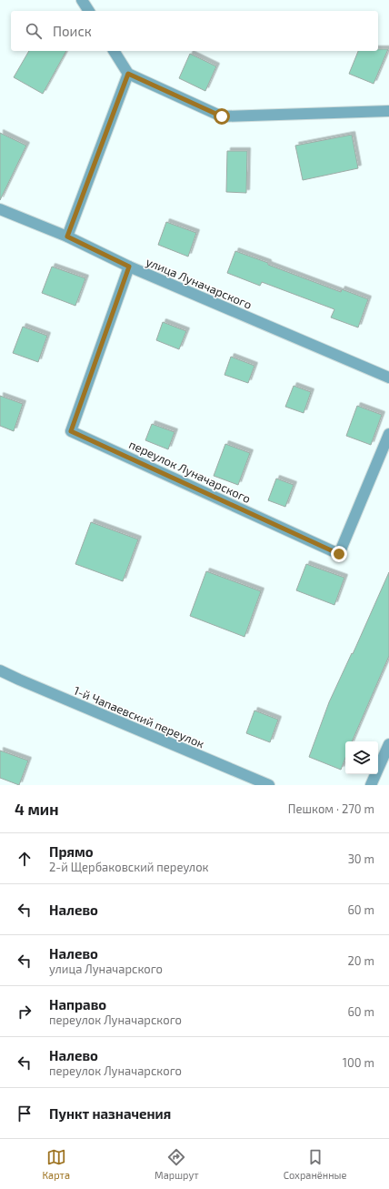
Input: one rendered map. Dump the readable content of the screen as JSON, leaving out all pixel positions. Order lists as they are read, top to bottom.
{
  "streets": {
    "street": ["улица Луначарского", "переулок Луначарского", "1-й Чапаевский переулок"]
  },
  "crossings": [
    ["улица Луначарского", "переулок Луначарского"]
  ],
  "page": {
    "search": "Поиск",
    "heading": ["4 мин", "Пешком · 270 m"],
    "list": [
      ["Прямо", "2-й Щербаковский переулок", "30 m"],
      ["Налево", "60 m"],
      ["Налево", "улица Луначарского", "20 m"],
      ["Направо", "переулок Луначарского", "60 m"],
      ["Налево", "переулок Луначарского", "100 m"],
      "Пункт назначения"
    ],
    "nav": ["Карта", "Маршрут", "Сохранённые"]
  }
}
